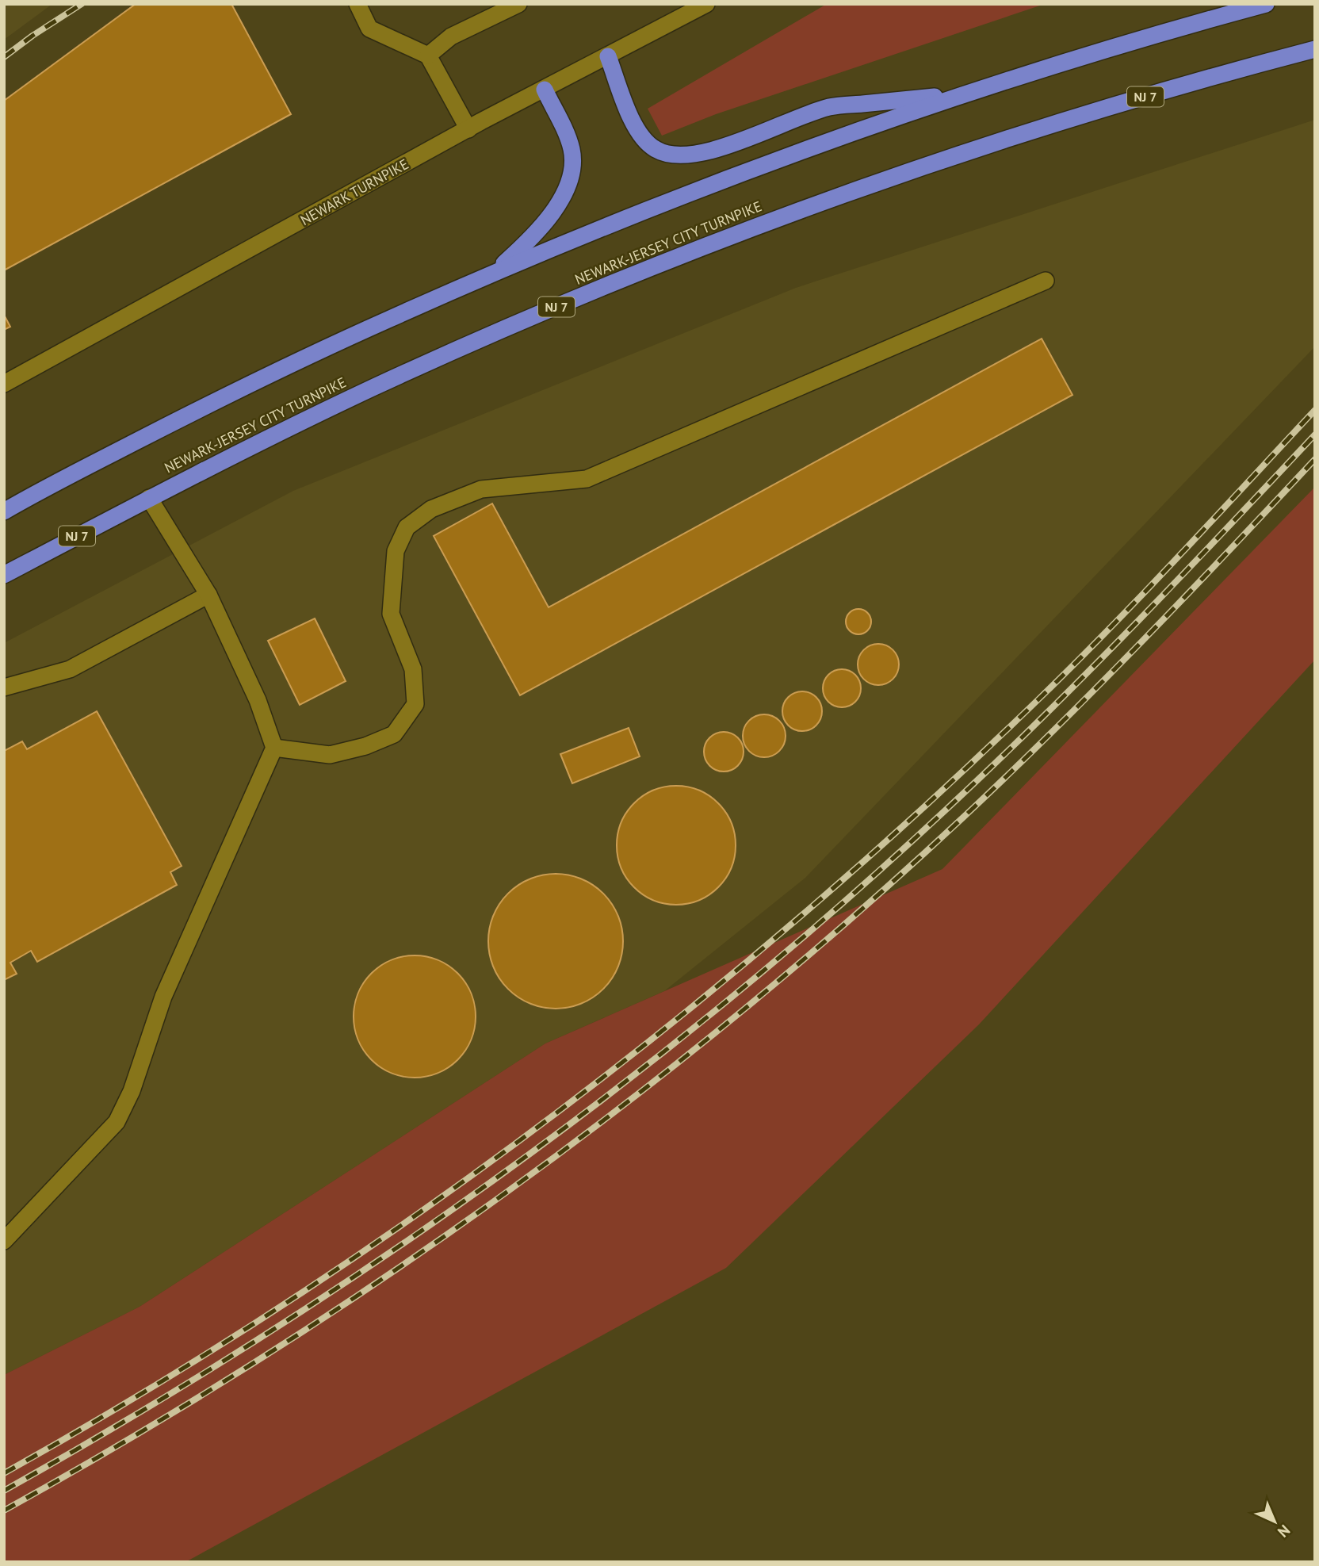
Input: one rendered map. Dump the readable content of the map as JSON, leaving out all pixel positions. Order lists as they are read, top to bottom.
{
  "streets": {
    "highway": ["NJ 7", "NEWARK-JERSEY CITY TURNPIKE"],
    "street": ["NEWARK TURNPIKE"]
  },
  "north": "bottom right"
}
